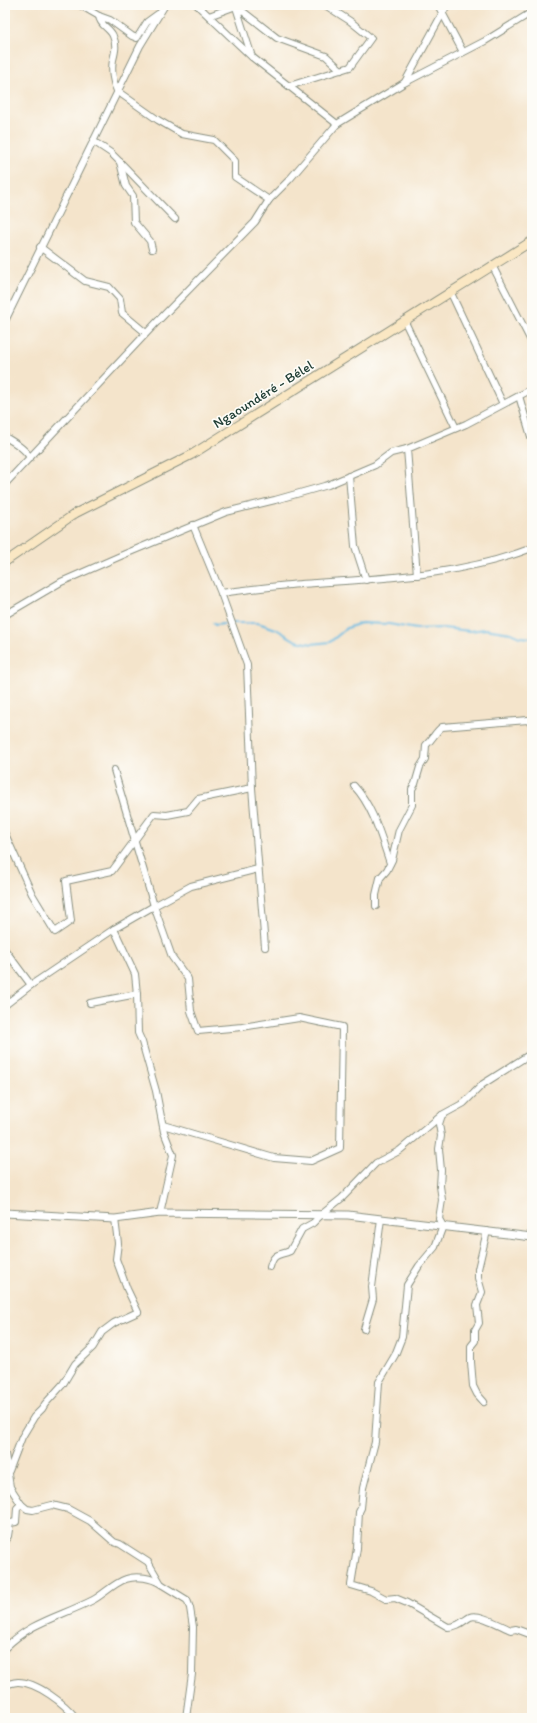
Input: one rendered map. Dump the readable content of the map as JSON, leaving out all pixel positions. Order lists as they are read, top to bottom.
{
  "streets": {
    "main road": ["Ngaoundéré - Bélel"]
  }
}
